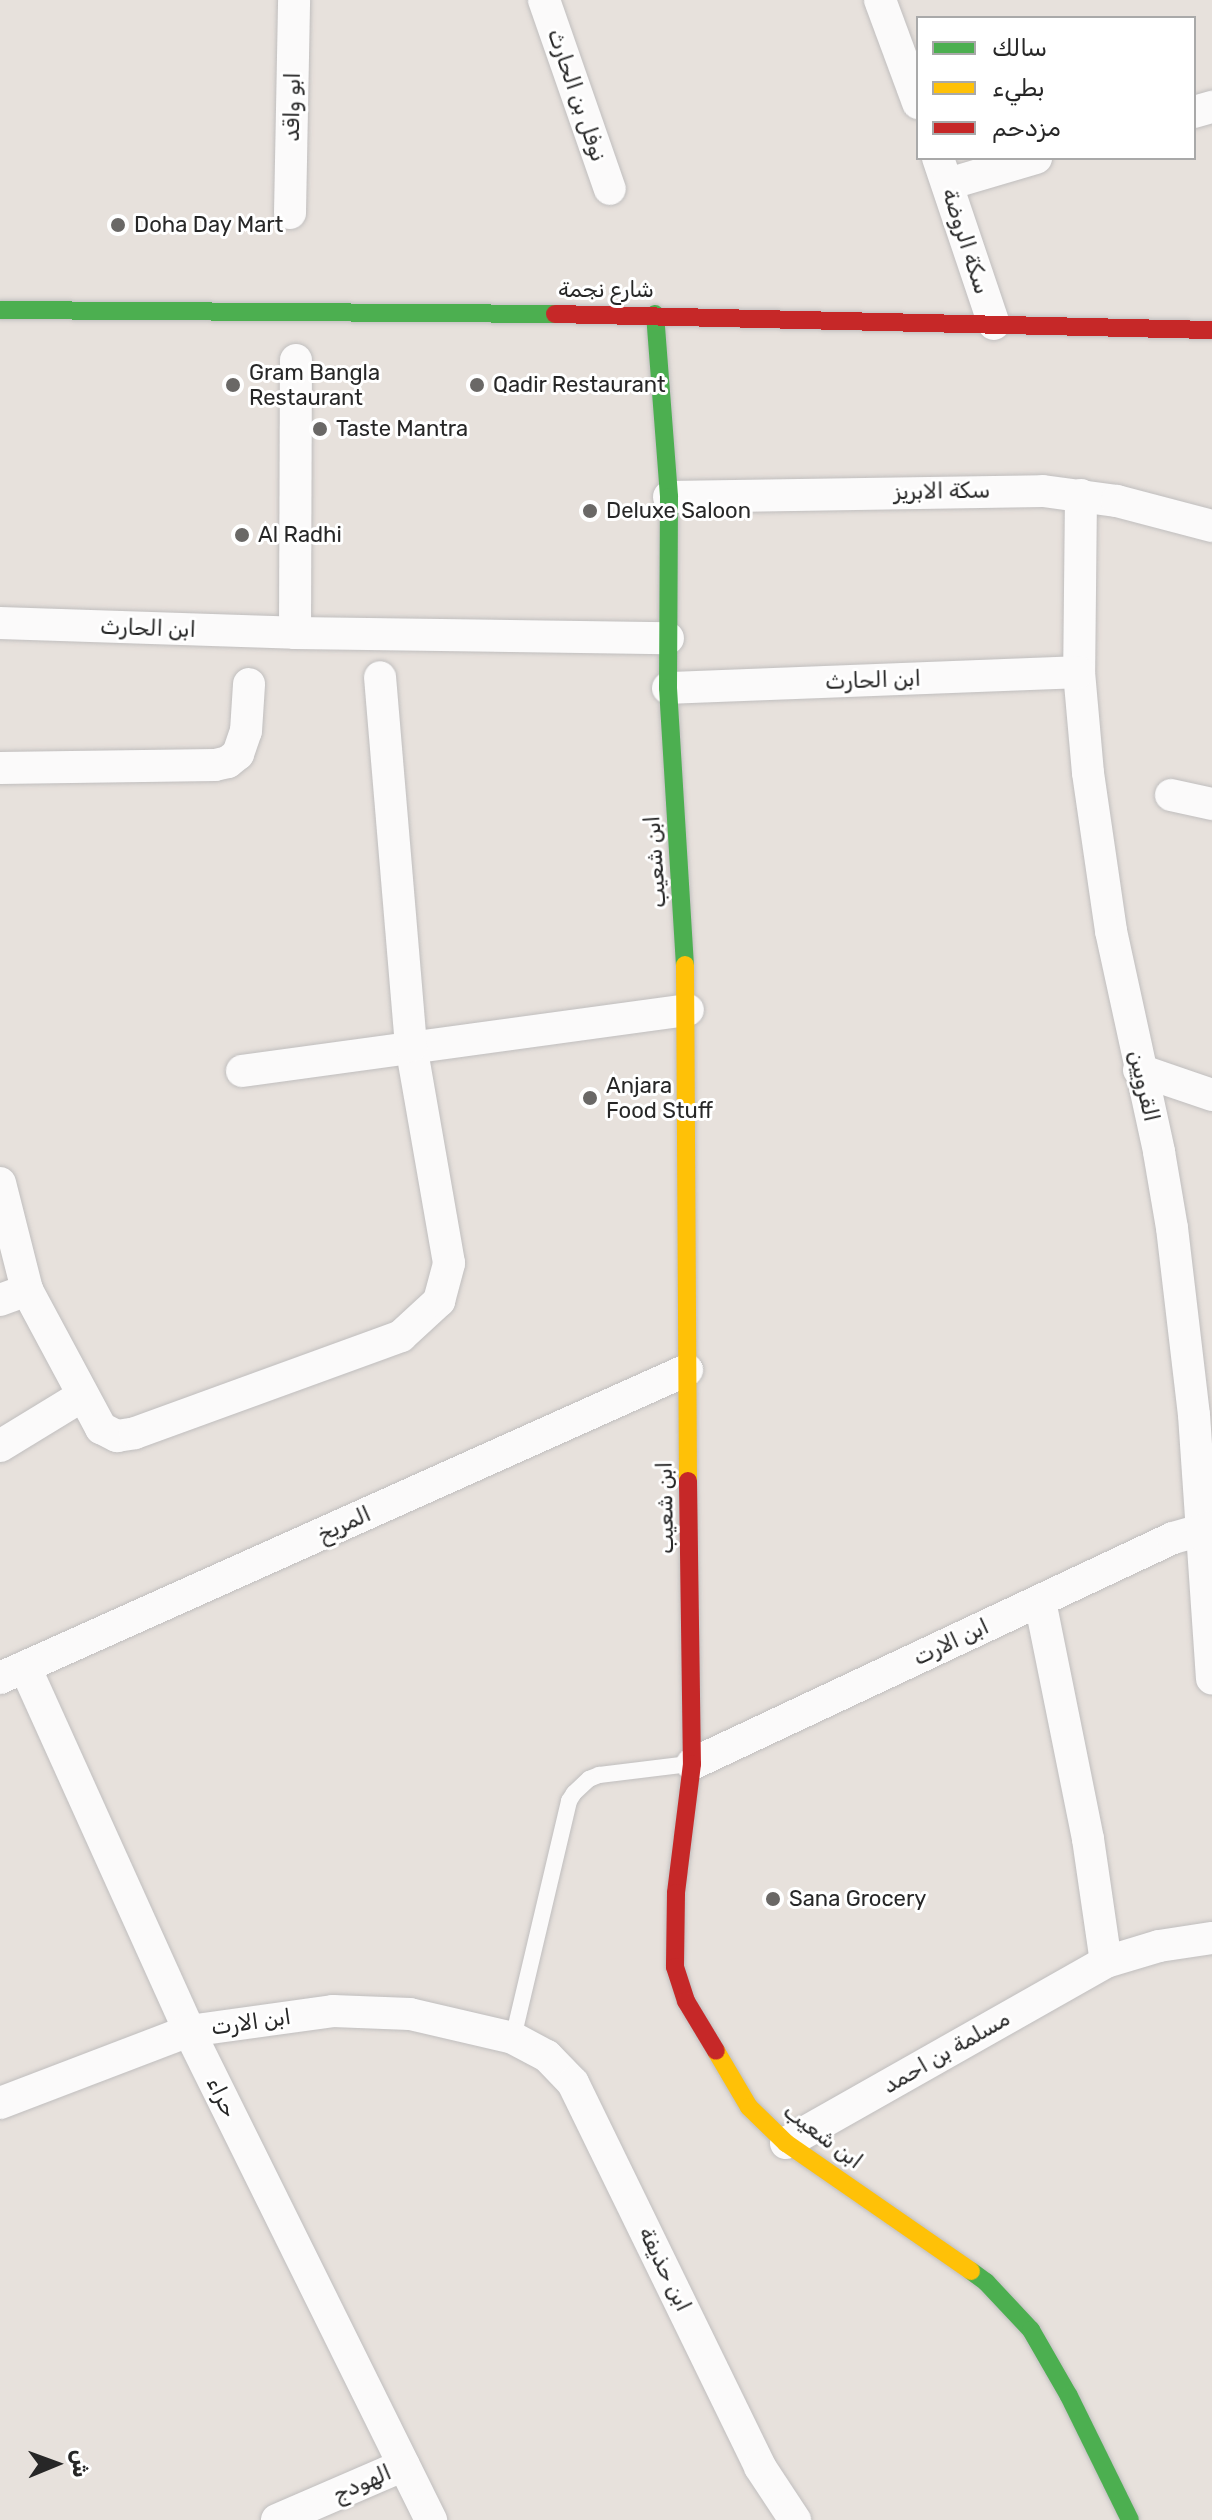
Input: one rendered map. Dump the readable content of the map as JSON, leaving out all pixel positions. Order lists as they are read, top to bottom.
{
  "streets": {
    "street": [
      "نوفل بن الحارث",
      "ابو واقد",
      "سكة الروضة",
      "شارع نجمة",
      "سكة الابريز",
      "ابن الحارث",
      "ابن شعيب",
      "القرويين",
      "المريخ",
      "ابن الارت",
      "مسلمة بن احمد",
      "حراء",
      "ابن حذيفة",
      "الهودج"
    ]
  },
  "crossings": [
    ["سكة الروضة", "شارع نجمة"],
    ["شارع نجمة", "ابن شعيب"],
    ["سكة الابريز", "ابن شعيب"],
    ["سكة الابريز", "القرويين"],
    ["ابن الحارث", "ابن شعيب"],
    ["ابن الحارث", "القرويين"],
    ["ابن شعيب", "المريخ"],
    ["ابن شعيب", "ابن الارت"],
    ["ابن شعيب", "مسلمة بن احمد"],
    ["القرويين", "ابن الارت"],
    ["المريخ", "حراء"],
    ["ابن الارت", "حراء"],
    ["ابن الارت", "ابن حذيفة"],
    ["حراء", "الهودج"]
  ],
  "places": [
    "Doha Day Mart",
    "Gram Bangla Restaurant",
    "Qadir Restaurant",
    "Taste Mantra",
    "Deluxe Saloon",
    "Al Radhi",
    "Anjara Food Stuff",
    "Sana Grocery"
  ],
  "legend": ["سالك", "بطيء", "مزدحم"],
  "north": "right"
}
